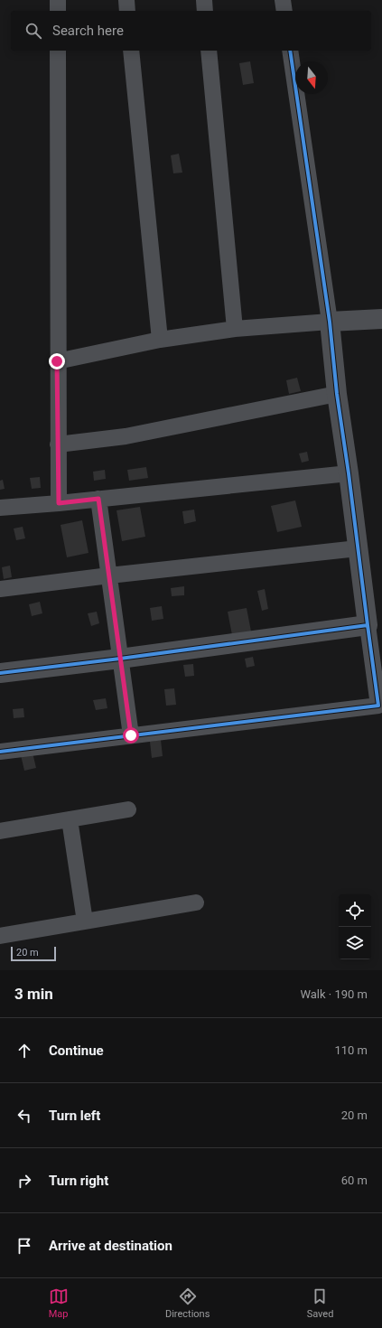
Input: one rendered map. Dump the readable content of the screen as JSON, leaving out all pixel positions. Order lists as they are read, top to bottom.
{
  "scale_bar": "20 m",
  "north": "bottom",
  "page": {
    "search": "Search here",
    "scale": "20 m",
    "heading": ["3 min", "Walk · 190 m"],
    "list": [
      ["Continue", "110 m"],
      ["Turn left", "20 m"],
      ["Turn right", "60 m"],
      "Arrive at destination"
    ],
    "nav": ["Map", "Directions", "Saved"]
  }
}
